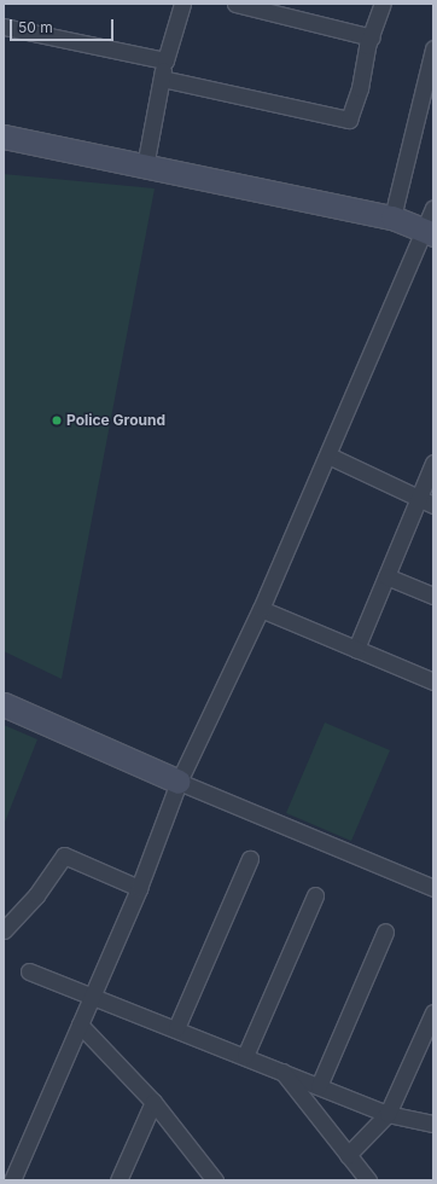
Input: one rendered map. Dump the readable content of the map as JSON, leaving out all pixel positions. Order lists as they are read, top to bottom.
{
  "places": ["Police Ground"],
  "scale_bar": "50 m"
}
